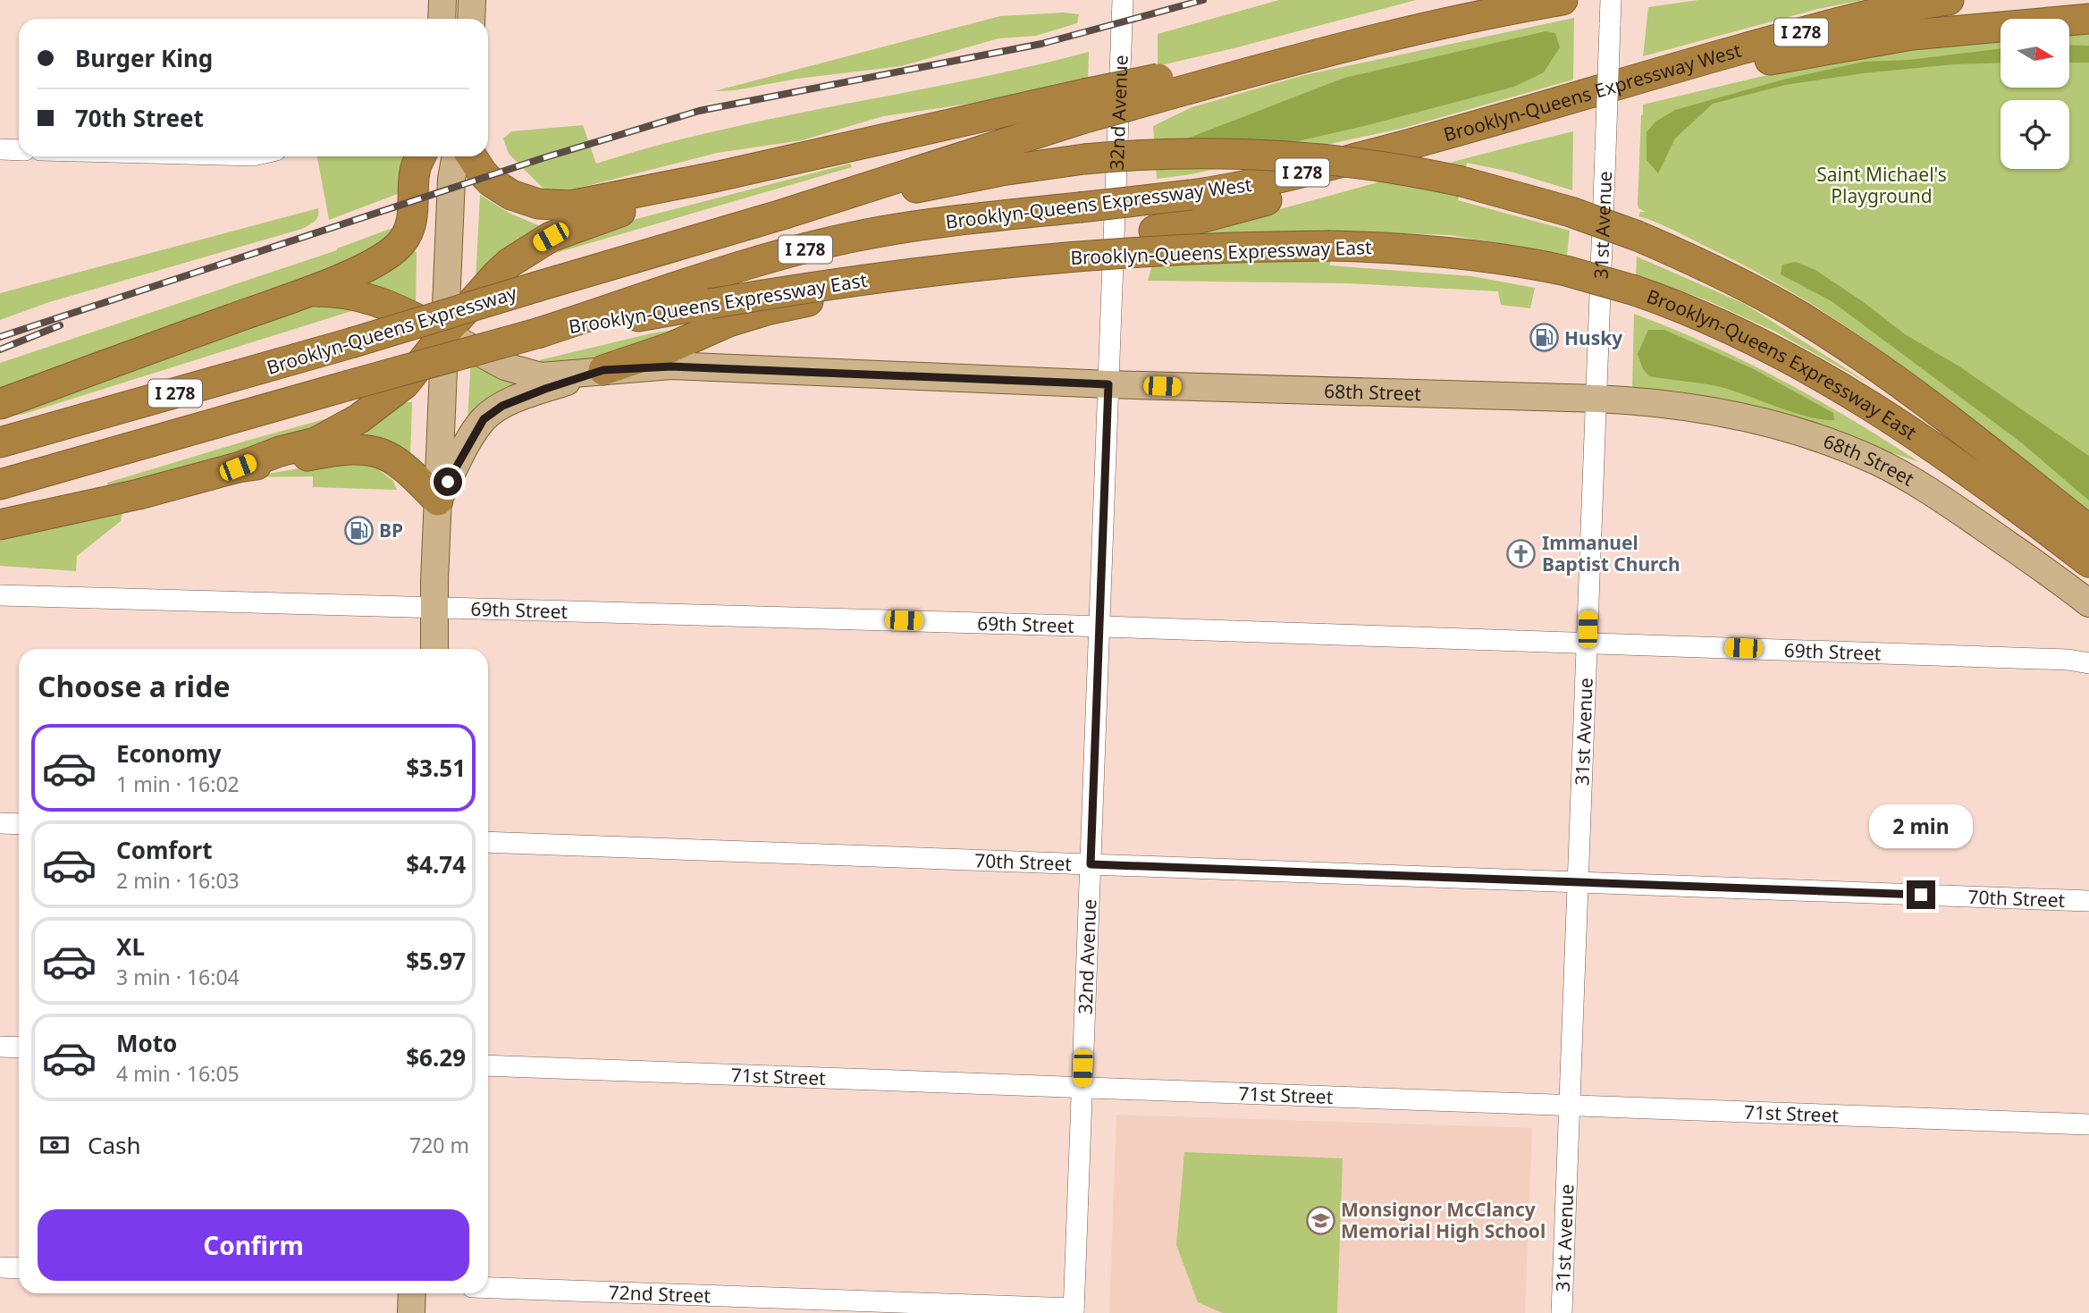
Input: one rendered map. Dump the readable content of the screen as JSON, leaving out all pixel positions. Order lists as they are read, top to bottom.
{
  "streets": {
    "highway": [
      "I 278",
      "Brooklyn-Queens Expressway West",
      "Brooklyn-Queens Expressway East",
      "Brooklyn-Queens Expressway"
    ],
    "main road": ["68th Street"],
    "street": [
      "32nd Avenue",
      "31st Avenue",
      "69th Street",
      "70th Street",
      "71st Street",
      "72nd Street"
    ]
  },
  "crossings": [
    ["I 278", "Brooklyn-Queens Expressway East"],
    ["I 278", "Brooklyn-Queens Expressway"],
    ["Brooklyn-Queens Expressway West", "Brooklyn-Queens Expressway East"],
    ["Brooklyn-Queens Expressway West", "Brooklyn-Queens Expressway"],
    ["32nd Avenue", "68th Street"],
    ["32nd Avenue", "69th Street"],
    ["32nd Avenue", "70th Street"],
    ["32nd Avenue", "71st Street"],
    ["32nd Avenue", "72nd Street"],
    ["31st Avenue", "68th Street"],
    ["31st Avenue", "69th Street"],
    ["31st Avenue", "70th Street"],
    ["31st Avenue", "71st Street"],
    ["Brooklyn-Queens Expressway East", "Brooklyn-Queens Expressway"]
  ],
  "parks": ["Saint Michael's Playground"],
  "places": {
    "fuel station": ["Husky", "BP"],
    "church": ["Immanuel Baptist Church"],
    "school or university": ["Monsignor McClancy Memorial High School"]
  },
  "north": "right",
  "page": {
    "banner": ["Burger King", "70th Street"],
    "heading": "Choose a ride",
    "list": [
      {
        "name": "Economy",
        "note": "1 min · 16:02",
        "value": "$3.51"
      },
      {
        "name": "Comfort",
        "note": "2 min · 16:03",
        "value": "$4.74"
      },
      {
        "name": "XL",
        "note": "3 min · 16:04",
        "value": "$5.97"
      },
      {
        "name": "Moto",
        "note": "4 min · 16:05",
        "value": "$6.29"
      }
    ],
    "bubble": "2 min",
    "pay": ["Cash", "720 m"],
    "buttons": "Confirm"
  }
}
